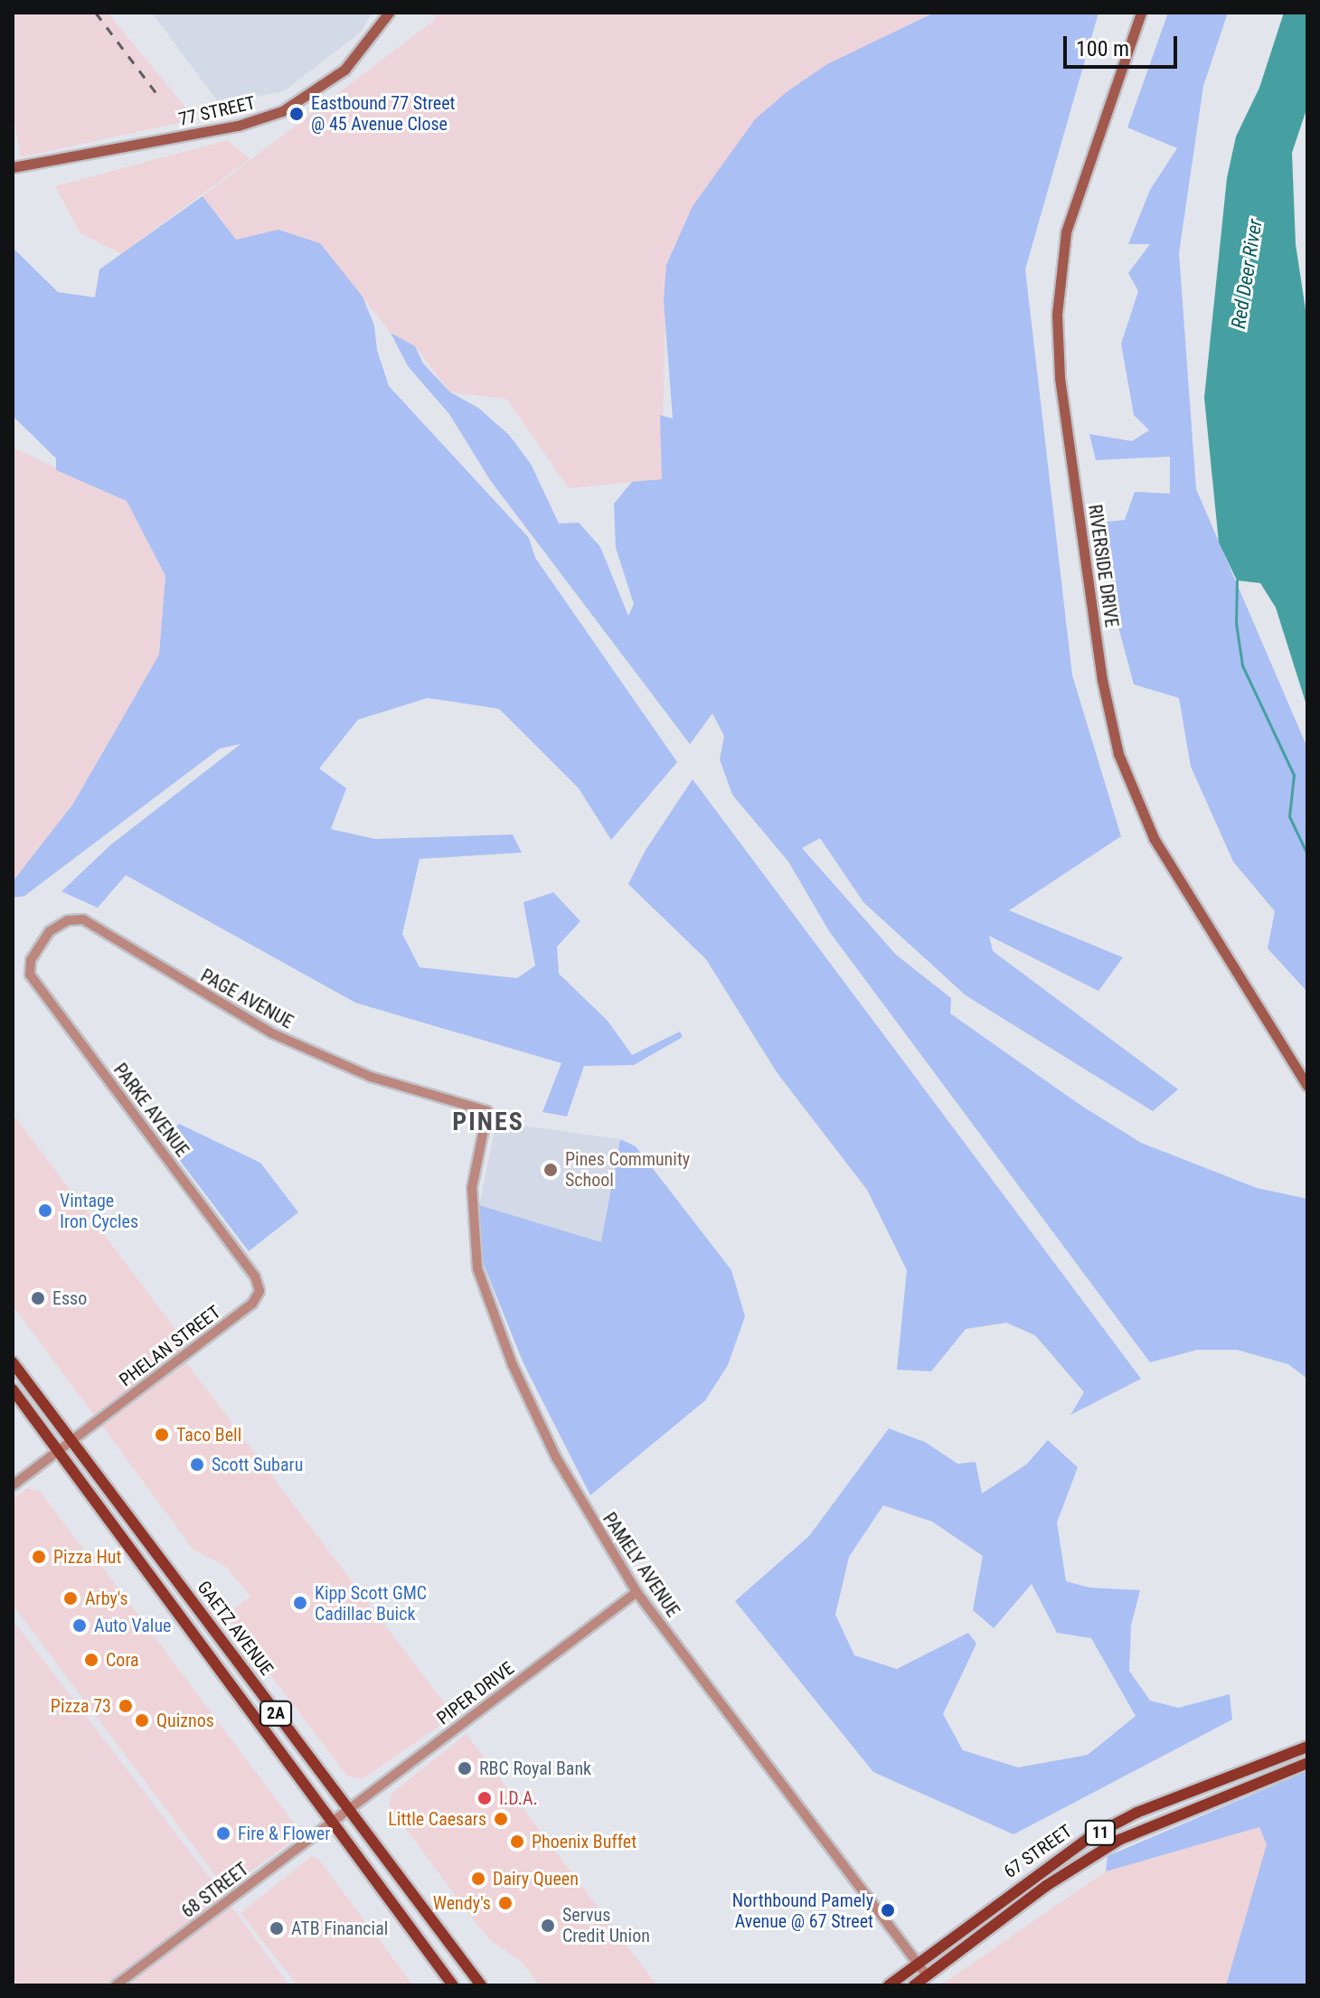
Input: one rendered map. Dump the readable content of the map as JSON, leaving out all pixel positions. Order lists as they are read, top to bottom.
{
  "streets": {
    "main road": [
      "77 STREET",
      "RIVERSIDE DRIVE",
      "GAETZ AVENUE",
      "2A",
      "11",
      "67 STREET"
    ],
    "street": [
      "PAGE AVENUE",
      "PARKE AVENUE",
      "PHELAN STREET",
      "PAMELY AVENUE",
      "PIPER DRIVE",
      "68 STREET"
    ]
  },
  "crossings": [
    ["PAGE AVENUE", "PARKE AVENUE"],
    ["PAGE AVENUE", "PAMELY AVENUE"],
    ["PARKE AVENUE", "PHELAN STREET"],
    ["PHELAN STREET", "GAETZ AVENUE"],
    ["PAMELY AVENUE", "PIPER DRIVE"],
    ["PAMELY AVENUE", "67 STREET"],
    ["GAETZ AVENUE", "PIPER DRIVE"],
    ["GAETZ AVENUE", "68 STREET"],
    ["PIPER DRIVE", "68 STREET"]
  ],
  "districts": ["PINES"],
  "water": ["Red Deer River"],
  "places": [
    "Eastbound 77 Street @ 45 Avenue Close",
    "Pines Community School",
    "Vintage Iron Cycles",
    "Esso",
    "Taco Bell",
    "Scott Subaru",
    "Pizza Hut",
    "Arby's",
    "Kipp Scott GMC Cadillac Buick",
    "Auto Value",
    "Cora",
    "Pizza 73",
    "Quiznos",
    "RBC Royal Bank",
    "I.D.A.",
    "Little Caesars",
    "Fire & Flower",
    "Phoenix Buffet",
    "Dairy Queen",
    "Wendy's",
    "Northbound Pamely Avenue @ 67 Street",
    "Servus Credit Union",
    "ATB Financial"
  ],
  "scale_bar": "100 m"
}
